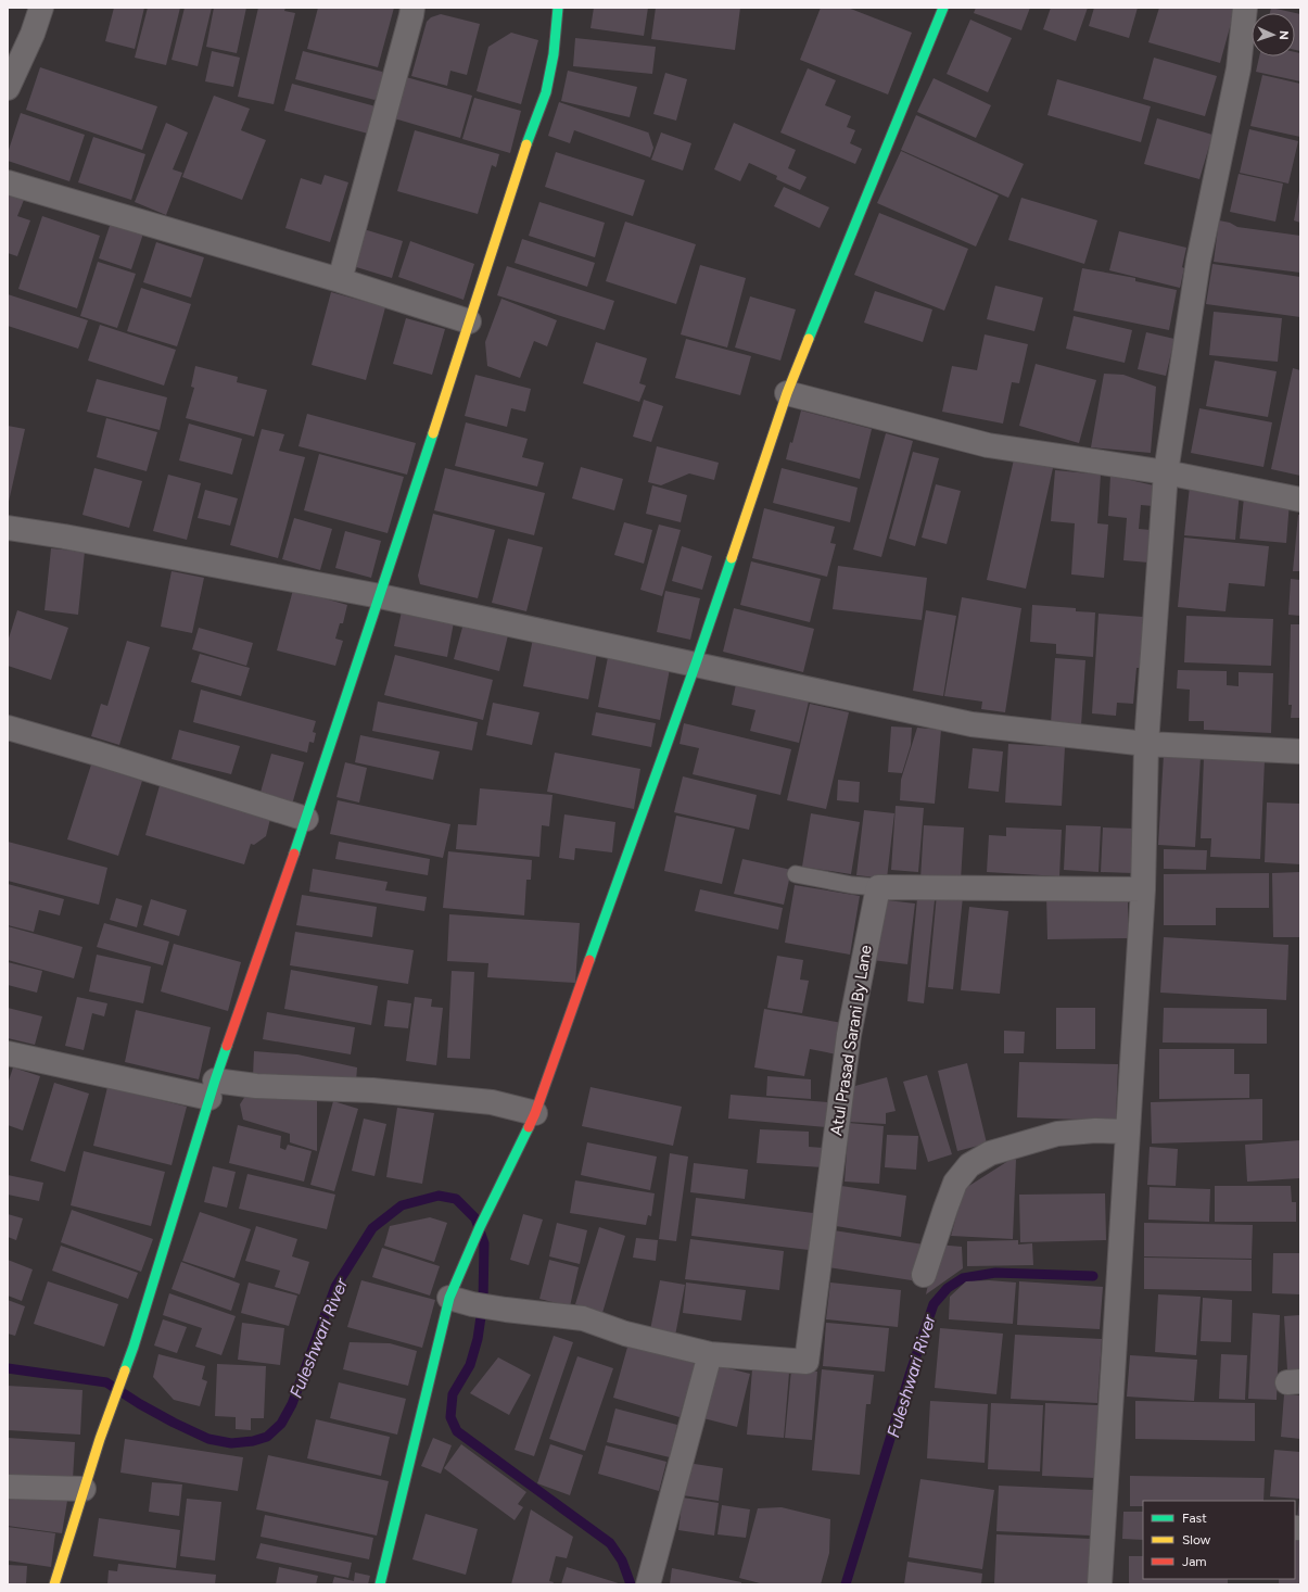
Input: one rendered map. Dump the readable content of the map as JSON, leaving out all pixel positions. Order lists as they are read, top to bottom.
{
  "streets": {
    "street": ["Atul Prasad Sarani By Lane"]
  },
  "water": ["Fuleshwari River"],
  "legend": ["Fast", "Slow", "Jam"],
  "north": "right"
}
